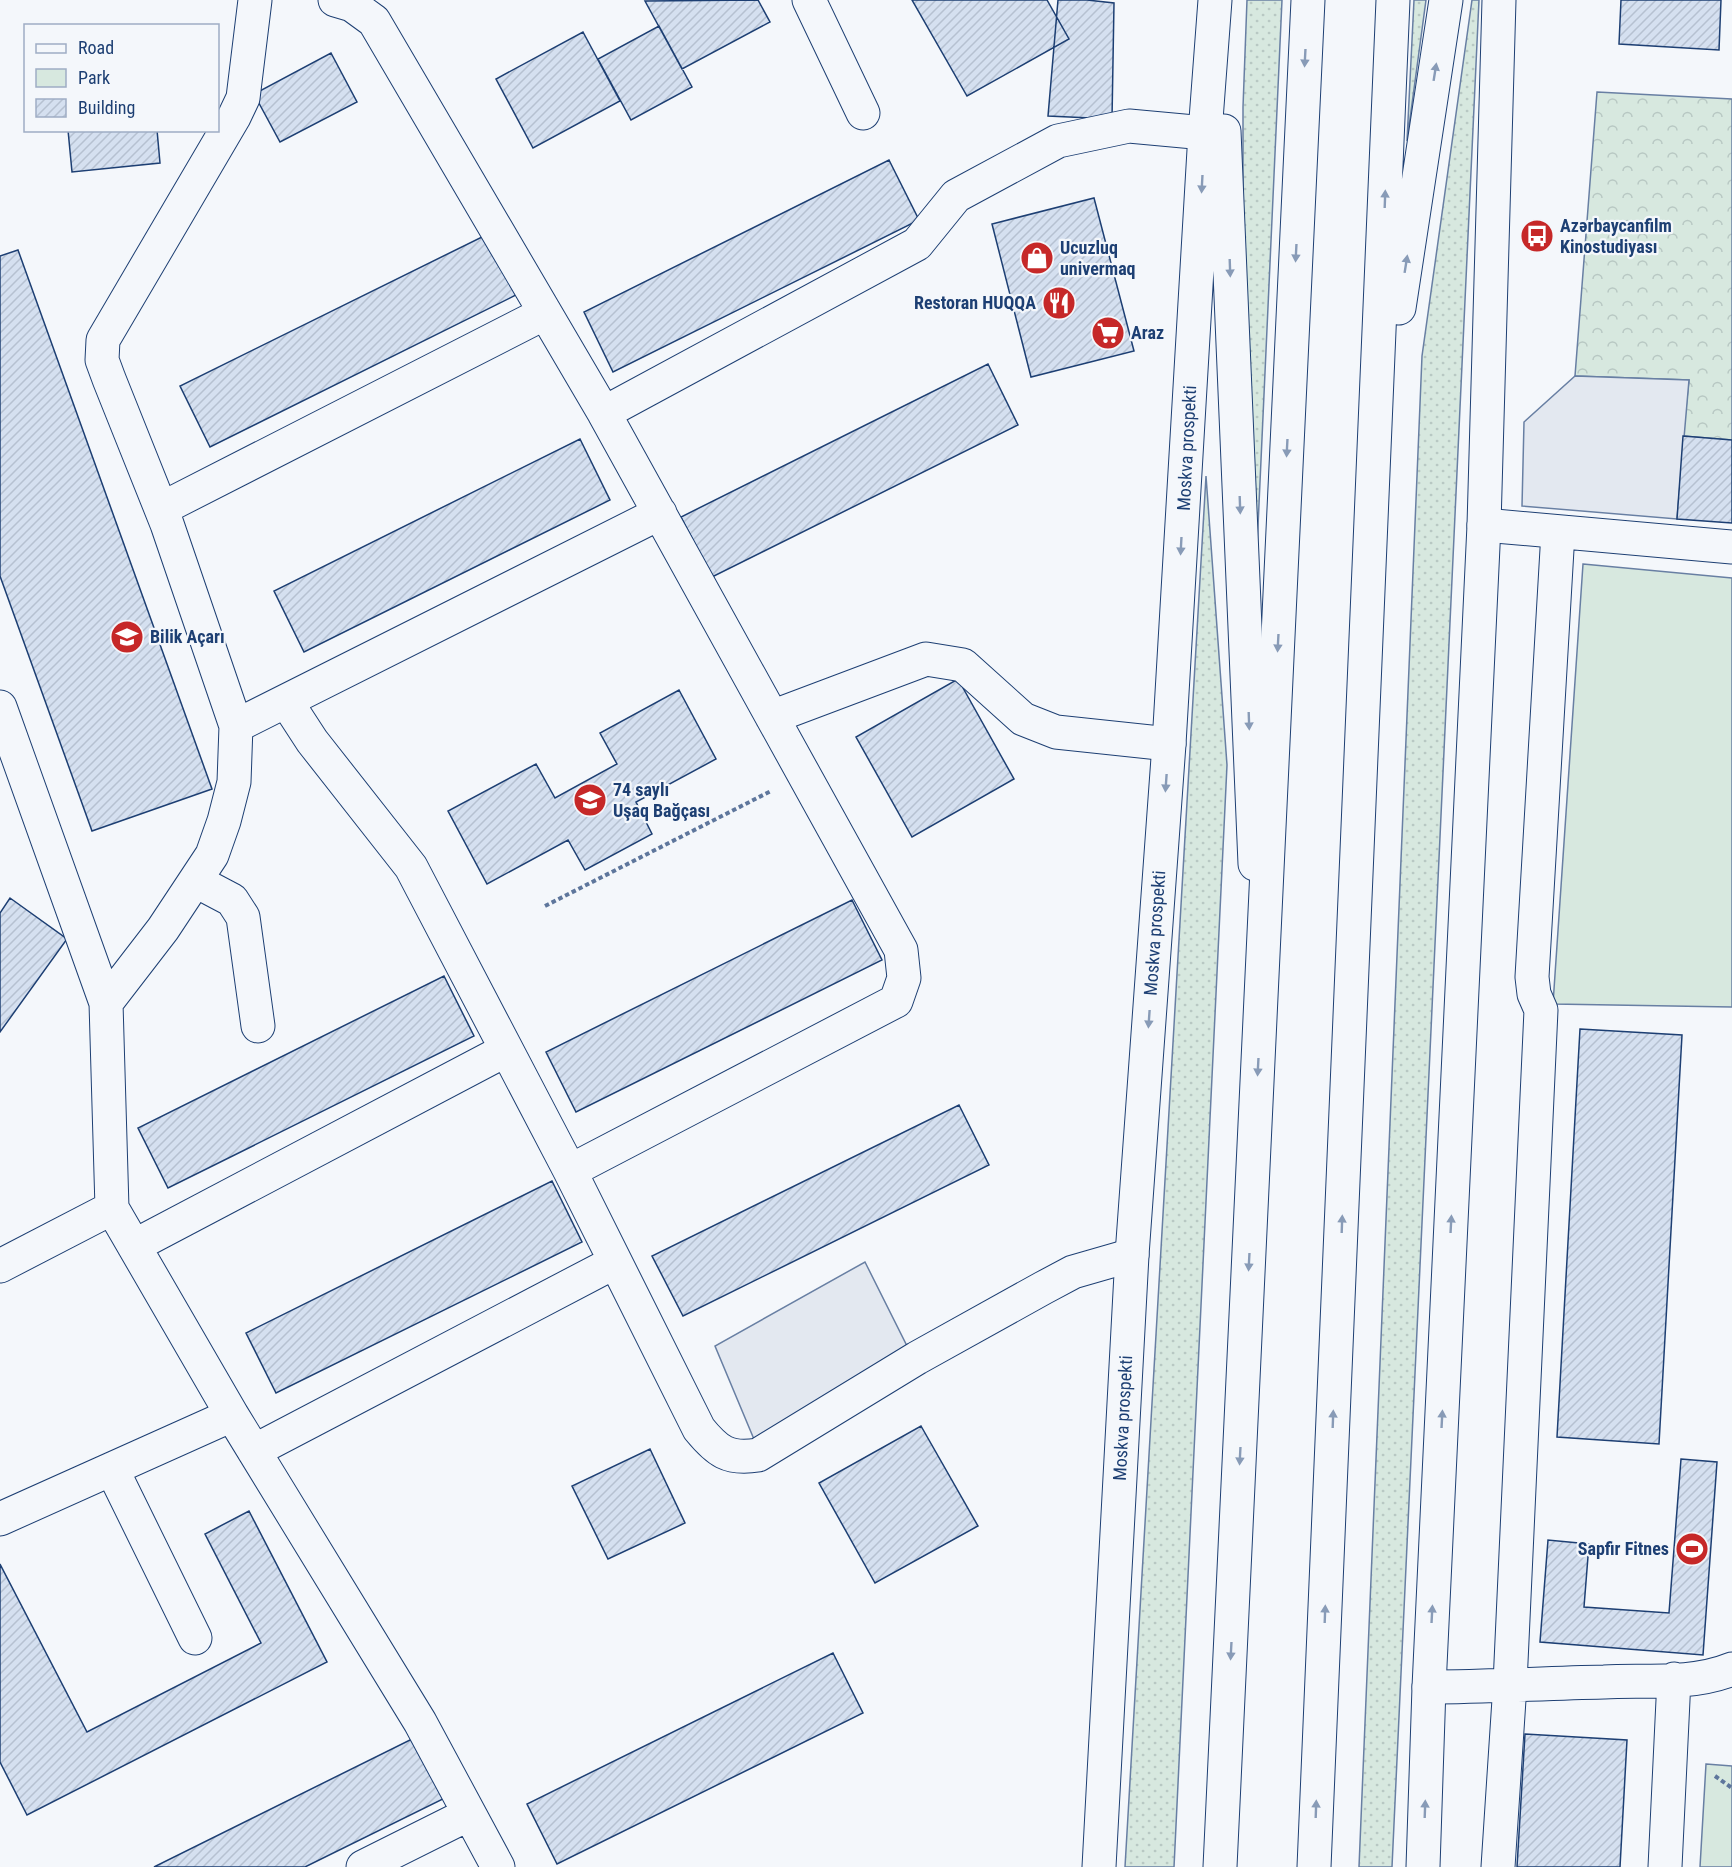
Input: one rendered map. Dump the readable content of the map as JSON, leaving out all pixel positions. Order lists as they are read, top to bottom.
{
  "streets": {
    "main road": ["Moskva prospekti"]
  },
  "places": {
    "bus stop": ["Azərbaycanfilm Kinostudiyası"],
    "shop": ["Ucuzluq univermaq"],
    "restaurant": ["Restoran HUQQA"],
    "supermarket": ["Araz"],
    "school or university": ["Bilik Açarı", "74 saylı Uşaq Bağçası"],
    "sports": ["Sapfir Fitnes"]
  },
  "legend": ["Road", "Park", "Building"]
}
